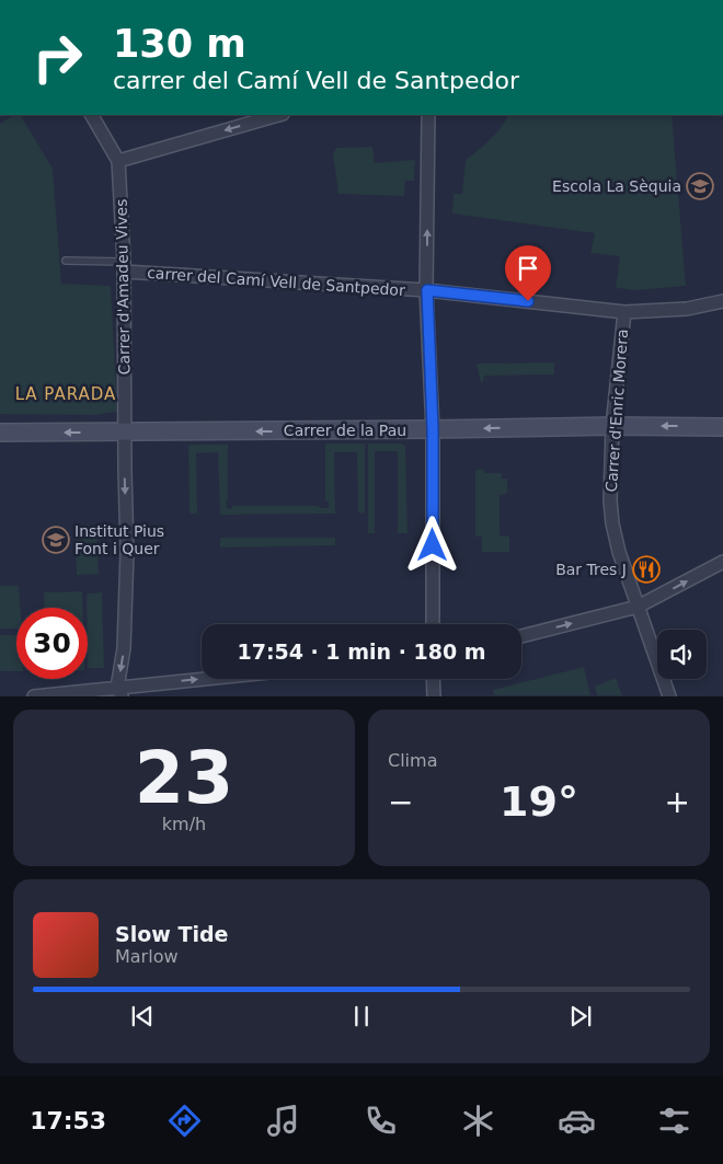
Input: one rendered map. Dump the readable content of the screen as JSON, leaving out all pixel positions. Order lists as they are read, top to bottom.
{
  "streets": {
    "street": [
      "carrer del Camí Vell de Santpedor",
      "Carrer d'Amadeu Vives",
      "Carrer d'Enric Morera",
      "Carrer de la Pau"
    ]
  },
  "crossings": [
    ["carrer del Camí Vell de Santpedor", "Carrer d'Amadeu Vives"],
    ["carrer del Camí Vell de Santpedor", "Carrer d'Enric Morera"],
    ["Carrer d'Amadeu Vives", "Carrer de la Pau"],
    ["Carrer d'Enric Morera", "Carrer de la Pau"]
  ],
  "one_way": ["Carrer d'Amadeu Vives", "Carrer de la Pau"],
  "districts": ["LA PARADA"],
  "places": {
    "school or university": ["Escola La Sèquia", "Institut Pius Font i Quer"],
    "restaurant": ["Bar Tres J"]
  },
  "page": {
    "turn": ["130 m", "carrer del Camí Vell de Santpedor"],
    "limit": "30",
    "trip": "17:54 · 1 min · 180 m",
    "tile": [
      ["23", "km/h"],
      "Clima"
    ],
    "heat": ["−", "19°", "+"],
    "song": ["Slow Tide", "Marlow"],
    "tabs": "17:53"
  }
}
